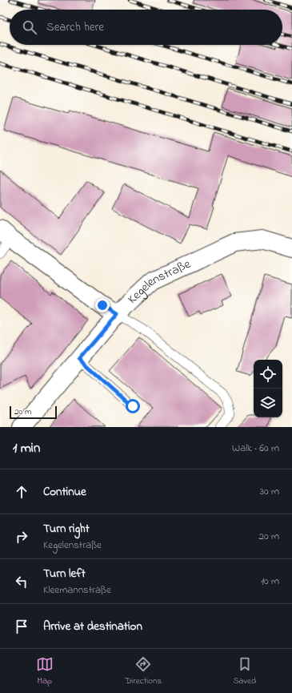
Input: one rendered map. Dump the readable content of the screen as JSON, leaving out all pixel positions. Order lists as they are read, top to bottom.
{
  "streets": {
    "street": ["Kegelenstraße"]
  },
  "scale_bar": "20 m",
  "page": {
    "search": "Search here",
    "scale": "20 m",
    "heading": ["1 min", "Walk · 60 m"],
    "list": [
      ["Continue", "30 m"],
      ["Turn right", "Kegelenstraße", "20 m"],
      ["Turn left", "Kleemannstraße", "10 m"],
      "Arrive at destination"
    ],
    "nav": ["Map", "Directions", "Saved"]
  }
}
